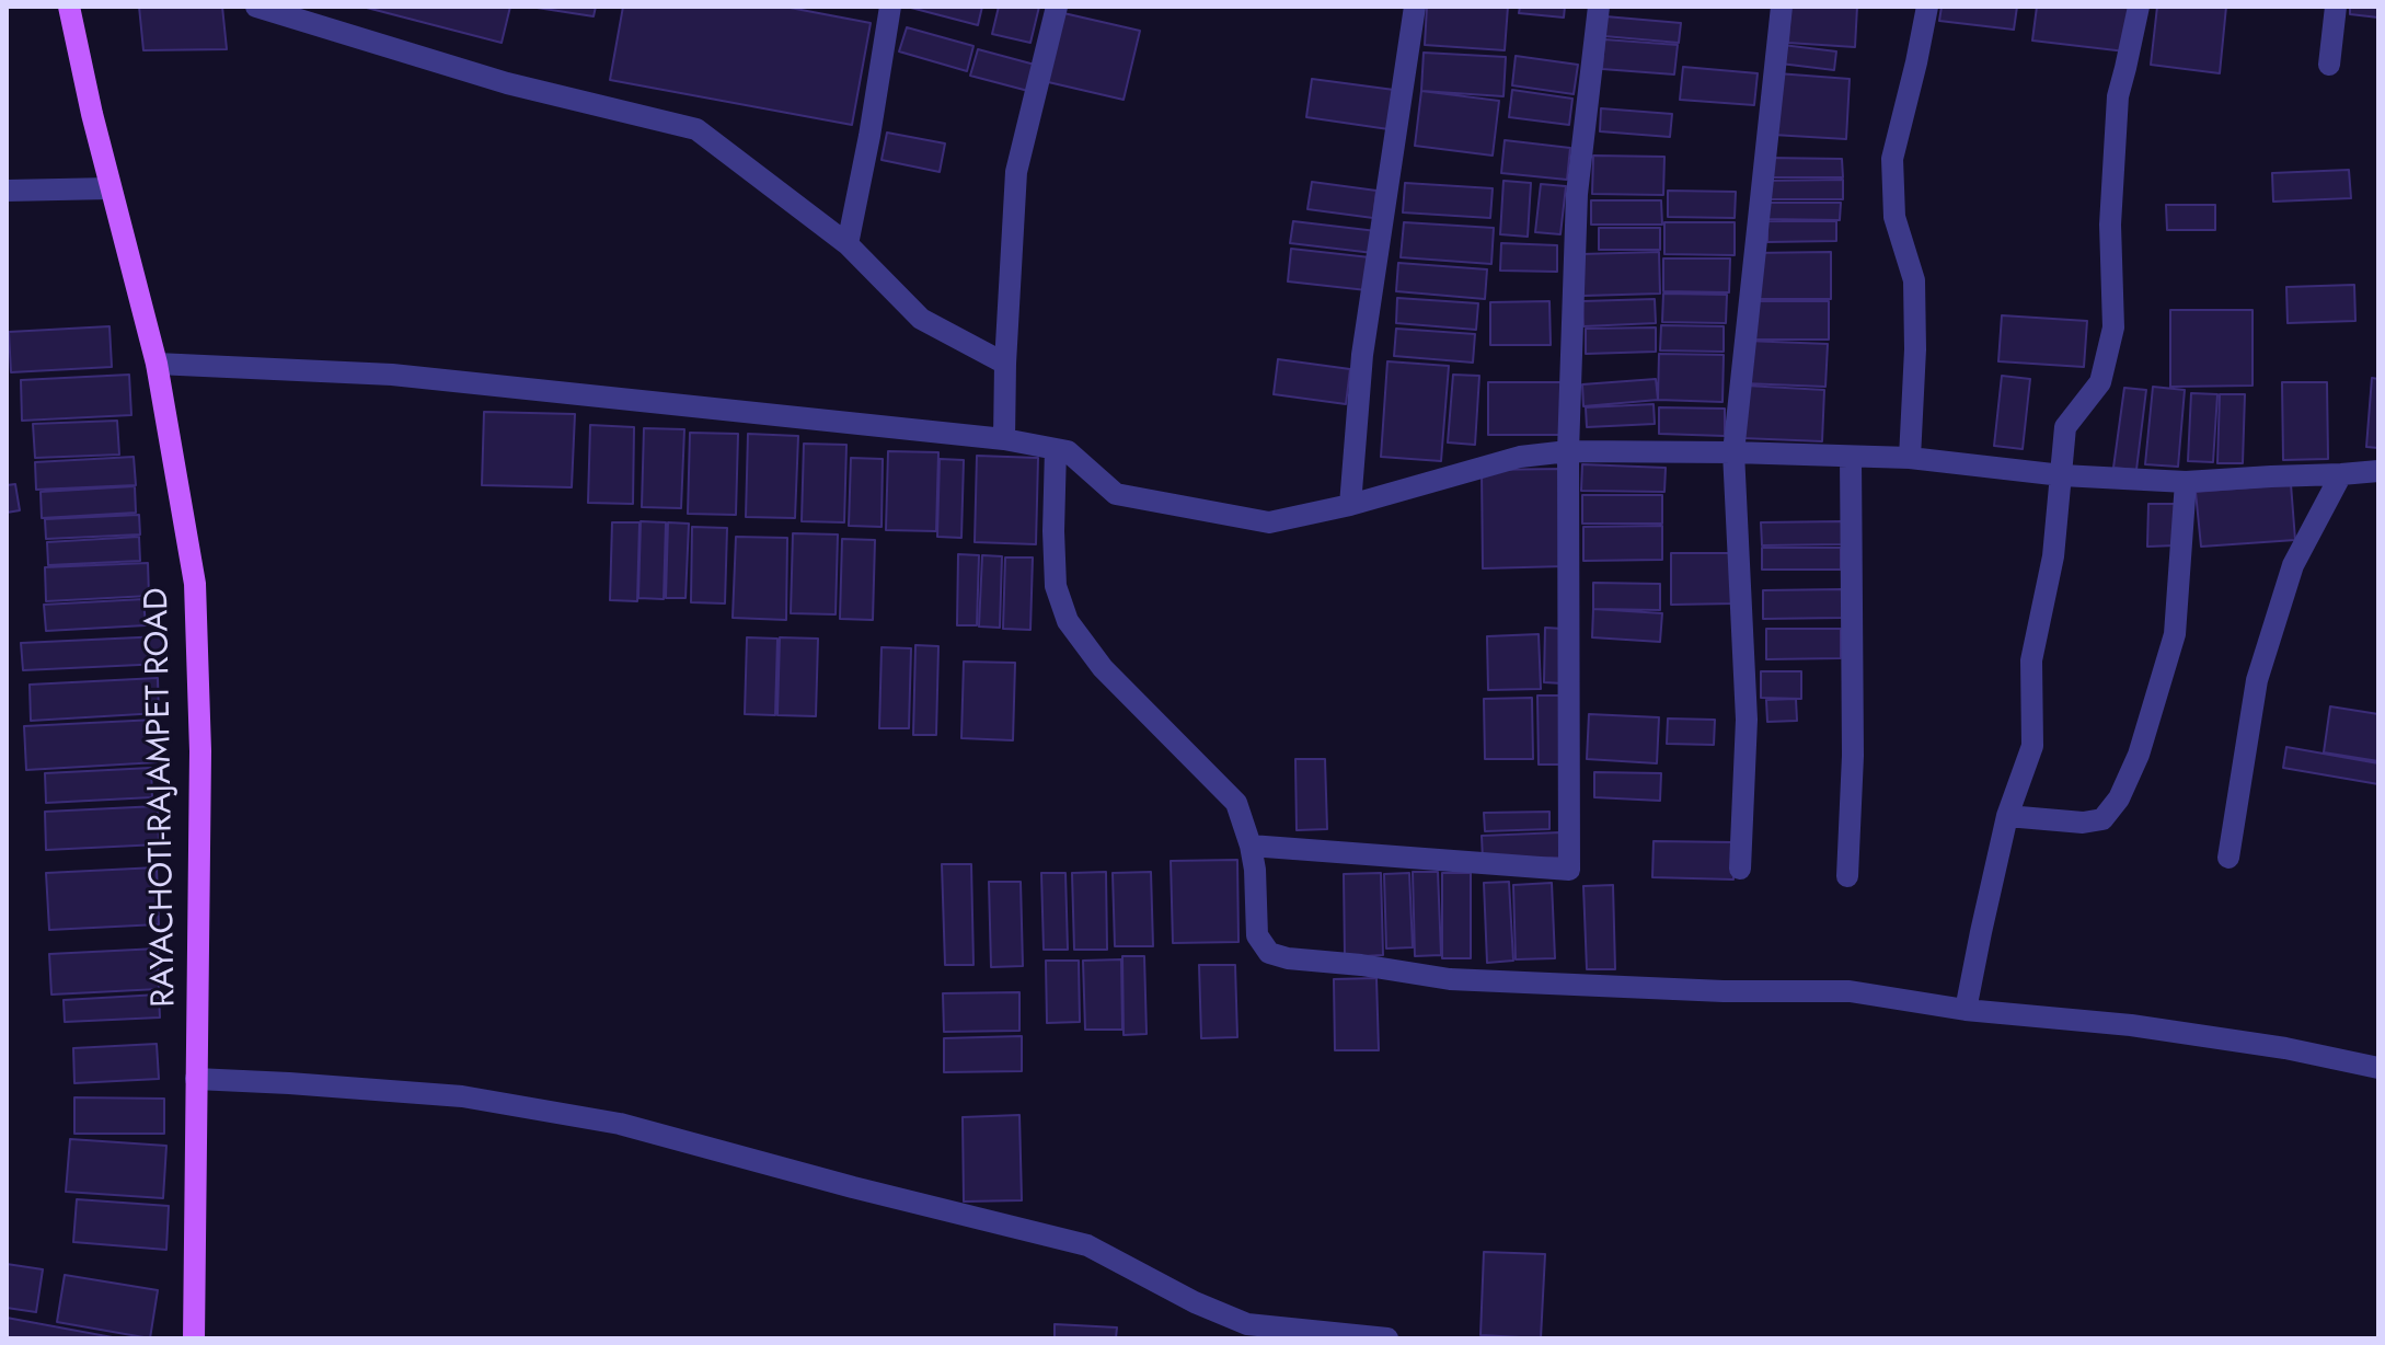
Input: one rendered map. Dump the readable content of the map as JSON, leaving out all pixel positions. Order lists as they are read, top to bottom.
{
  "streets": {
    "main road": ["RAYACHOTI-RAJAMPET ROAD"]
  }
}
